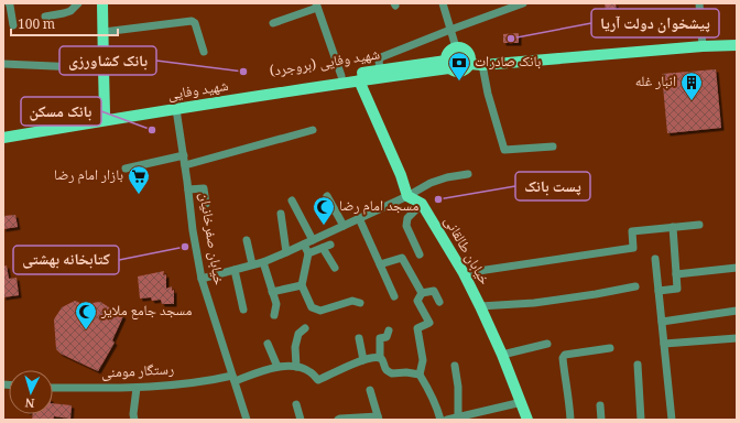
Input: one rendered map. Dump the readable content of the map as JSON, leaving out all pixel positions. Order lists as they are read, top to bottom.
{
  "streets": {
    "main road": ["شهید وفایی (بروجرد)", "شهید وفایی", "خیابان طالقانی"],
    "street": ["خیابان صفرخانیان", "رستگار مومنی"]
  },
  "crossings": [
    ["شهید وفایی (بروجرد)", "شهید وفایی"],
    ["شهید وفایی", "خیابان صفرخانیان"],
    ["خیابان صفرخانیان", "رستگار مومنی"]
  ],
  "places": {
    "other": [
      "پیشخوان دولت آریا",
      "بانک کشاورزی",
      "بانک مسکن",
      "پست بانک",
      "کتابخانه بهشتی"
    ],
    "bank": ["بانک صادرات"],
    "building": ["انبار غله"],
    "supermarket": ["بازار امام رضا"],
    "mosque": ["مسجد امام رضا", "مسجد جامع ملایر"]
  },
  "scale_bar": "100 m",
  "north": "bottom"
}
